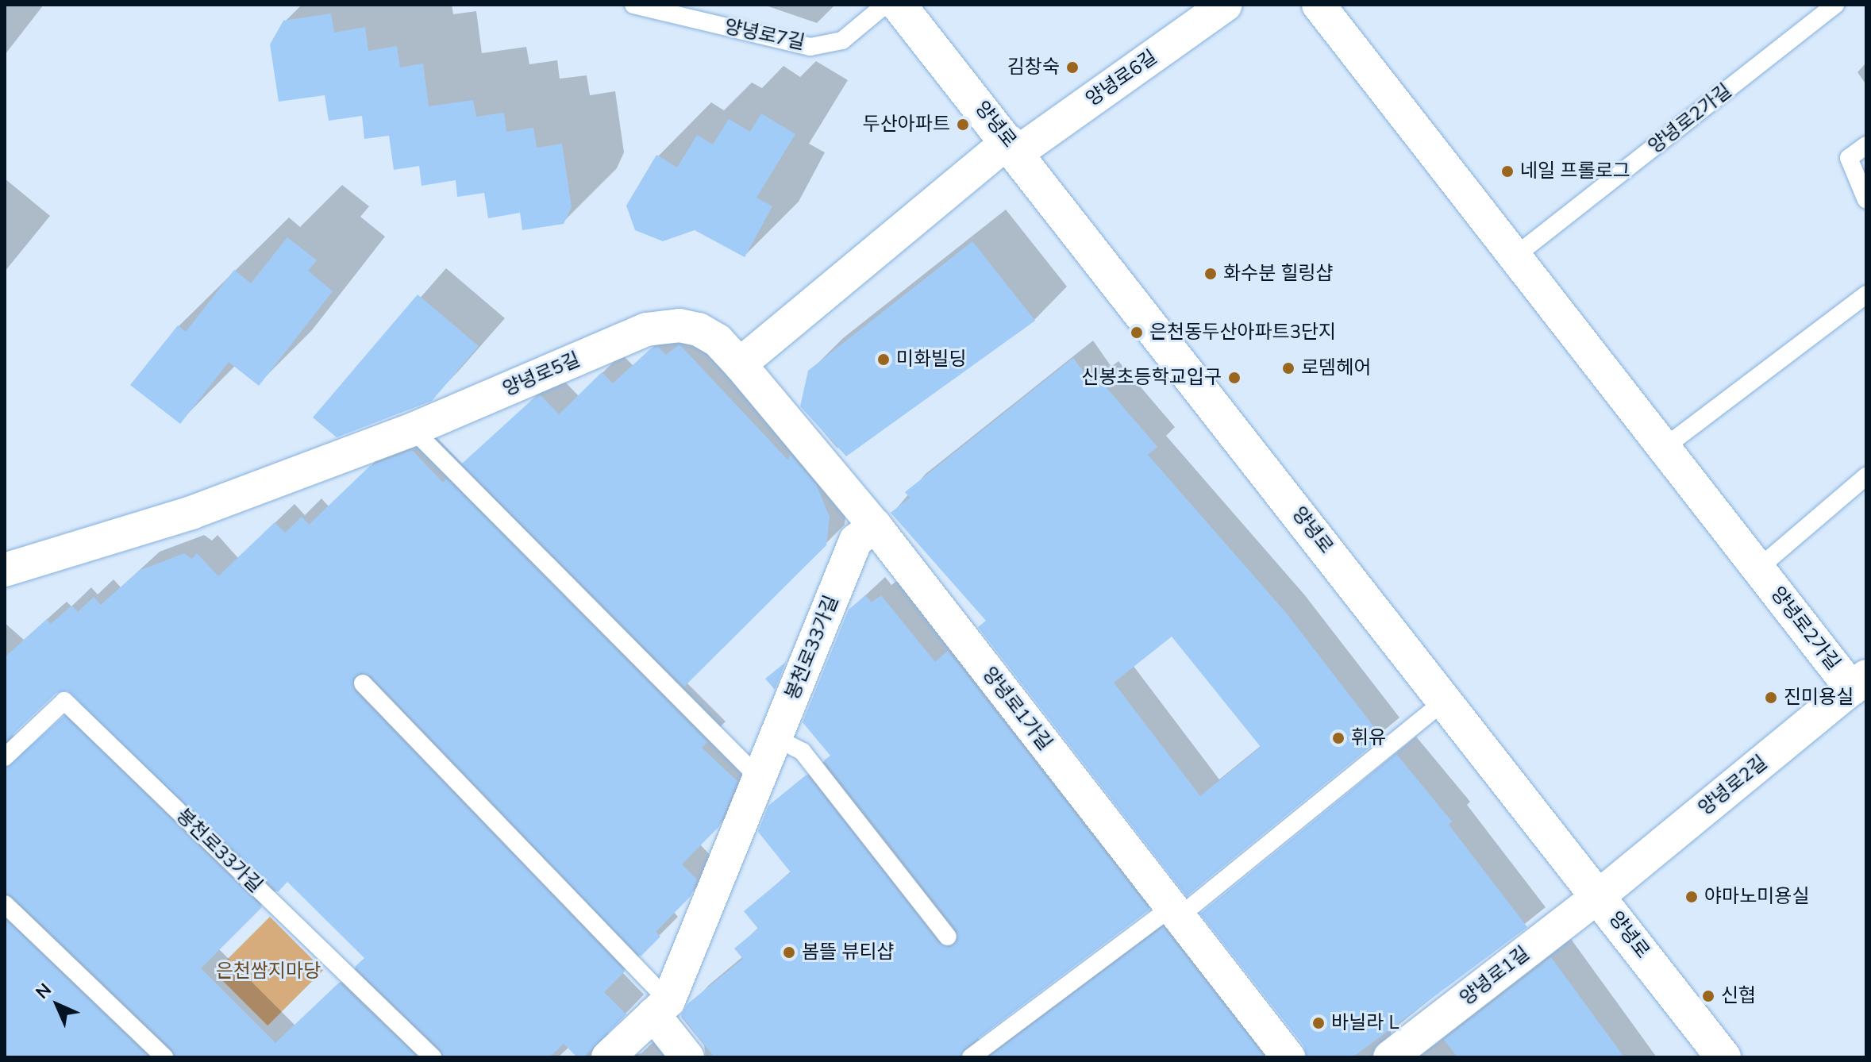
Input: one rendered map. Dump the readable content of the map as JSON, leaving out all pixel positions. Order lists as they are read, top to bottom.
{
  "streets": {
    "main road": ["양녕로"],
    "street": [
      "양녕로6길",
      "양녕로2가길",
      "양녕로5길",
      "봉천로33가길",
      "양녕로1가길",
      "양녕로2길",
      "양녕로1길"
    ],
    "lane": ["양녕로7길"]
  },
  "crossings": [
    ["양녕로6길", "양녕로"],
    ["양녕로2가길", "양녕로2길"],
    ["양녕로", "양녕로2길"],
    ["양녕로", "양녕로1길"],
    ["양녕로5길", "양녕로1가길"],
    ["봉천로33가길", "양녕로1가길"],
    ["양녕로2길", "양녕로1길"]
  ],
  "parks": ["은천쌈지마당"],
  "places": [
    "김창숙",
    "두산아파트",
    "네일 프롤로그",
    "화수분 힐링샵",
    "은천동두산아파트3단지",
    "미화빌딩",
    "로뎀헤어",
    "신봉초등학교입구",
    "진미용실",
    "휘유",
    "야마노미용실",
    "봄뜰 뷰티샵",
    "신협",
    "바닐라 L"
  ],
  "north": "top left"
}
